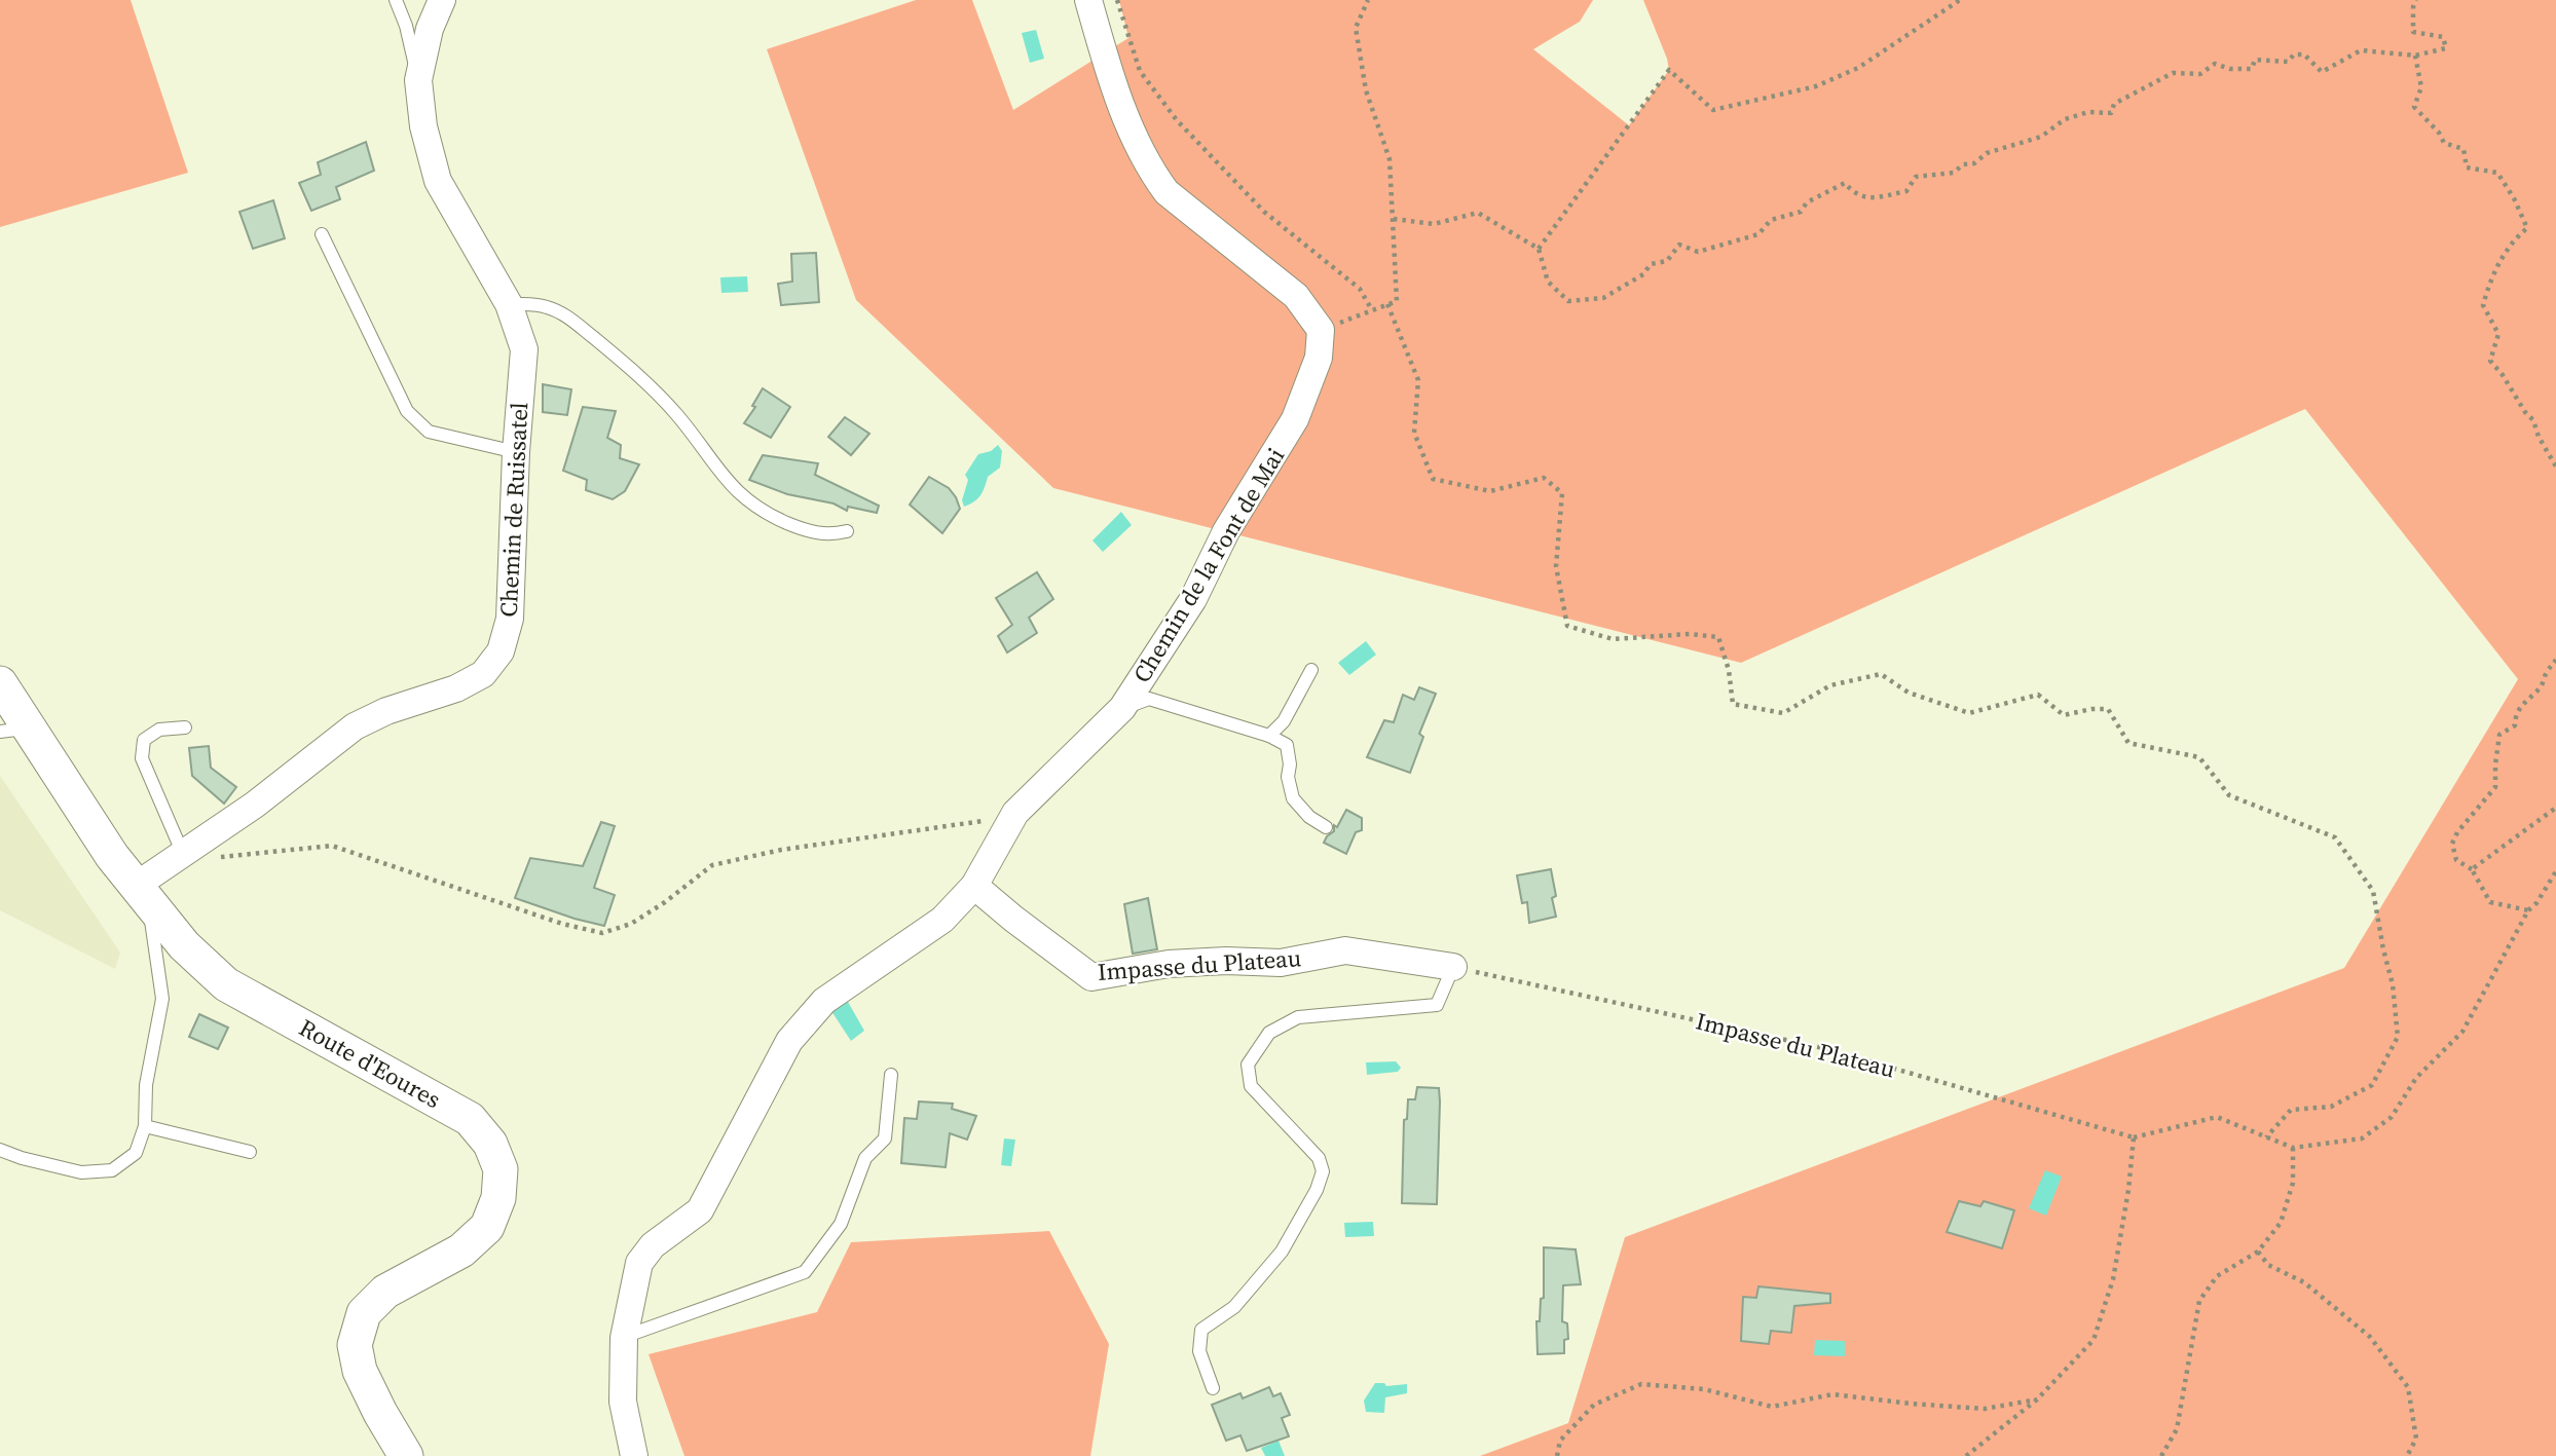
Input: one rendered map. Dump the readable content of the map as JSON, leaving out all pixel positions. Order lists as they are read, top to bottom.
{
  "streets": {
    "street": [
      "Chemin de Ruissatel",
      "Chemin de la Font de Mai",
      "Impasse du Plateau",
      "Route d'Eoures"
    ]
  },
  "crossings": [
    ["Chemin de Ruissatel", "Route d'Eoures"],
    ["Chemin de la Font de Mai", "Impasse du Plateau"]
  ]
}
